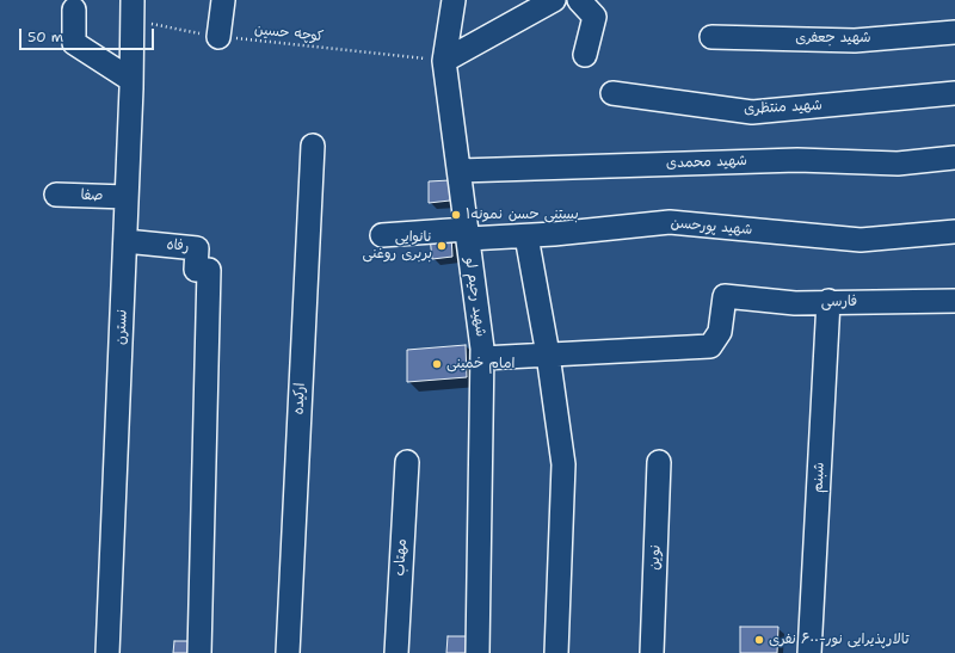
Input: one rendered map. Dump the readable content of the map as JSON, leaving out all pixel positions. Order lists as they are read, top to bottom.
{
  "streets": {
    "street": [
      "شهید جعفری",
      "شهید منتظری",
      "شهید محمدی",
      "صفا",
      "شهید پورحسن",
      "رفاه",
      "شهید رحیم لو",
      "فارسی",
      "نسترن",
      "ارکیده",
      "شبنم",
      "مهتاب",
      "نوین"
    ],
    "path": ["کوچه حسین"]
  },
  "crossings": [
    ["کوچه حسین", "شهید رحیم لو"],
    ["کوچه حسین", "نسترن"],
    ["شهید محمدی", "شهید رحیم لو"],
    ["صفا", "نسترن"],
    ["شهید پورحسن", "شهید رحیم لو"],
    ["رفاه", "نسترن"],
    ["فارسی", "شبنم"]
  ],
  "places": [
    "بستنی حسن نمونه۱",
    "نانوایی بربری روغنی",
    "امام خمینی",
    "تالارپذیرایی نور-۶۰۰ نفری"
  ],
  "scale_bar": "50 m"
}
